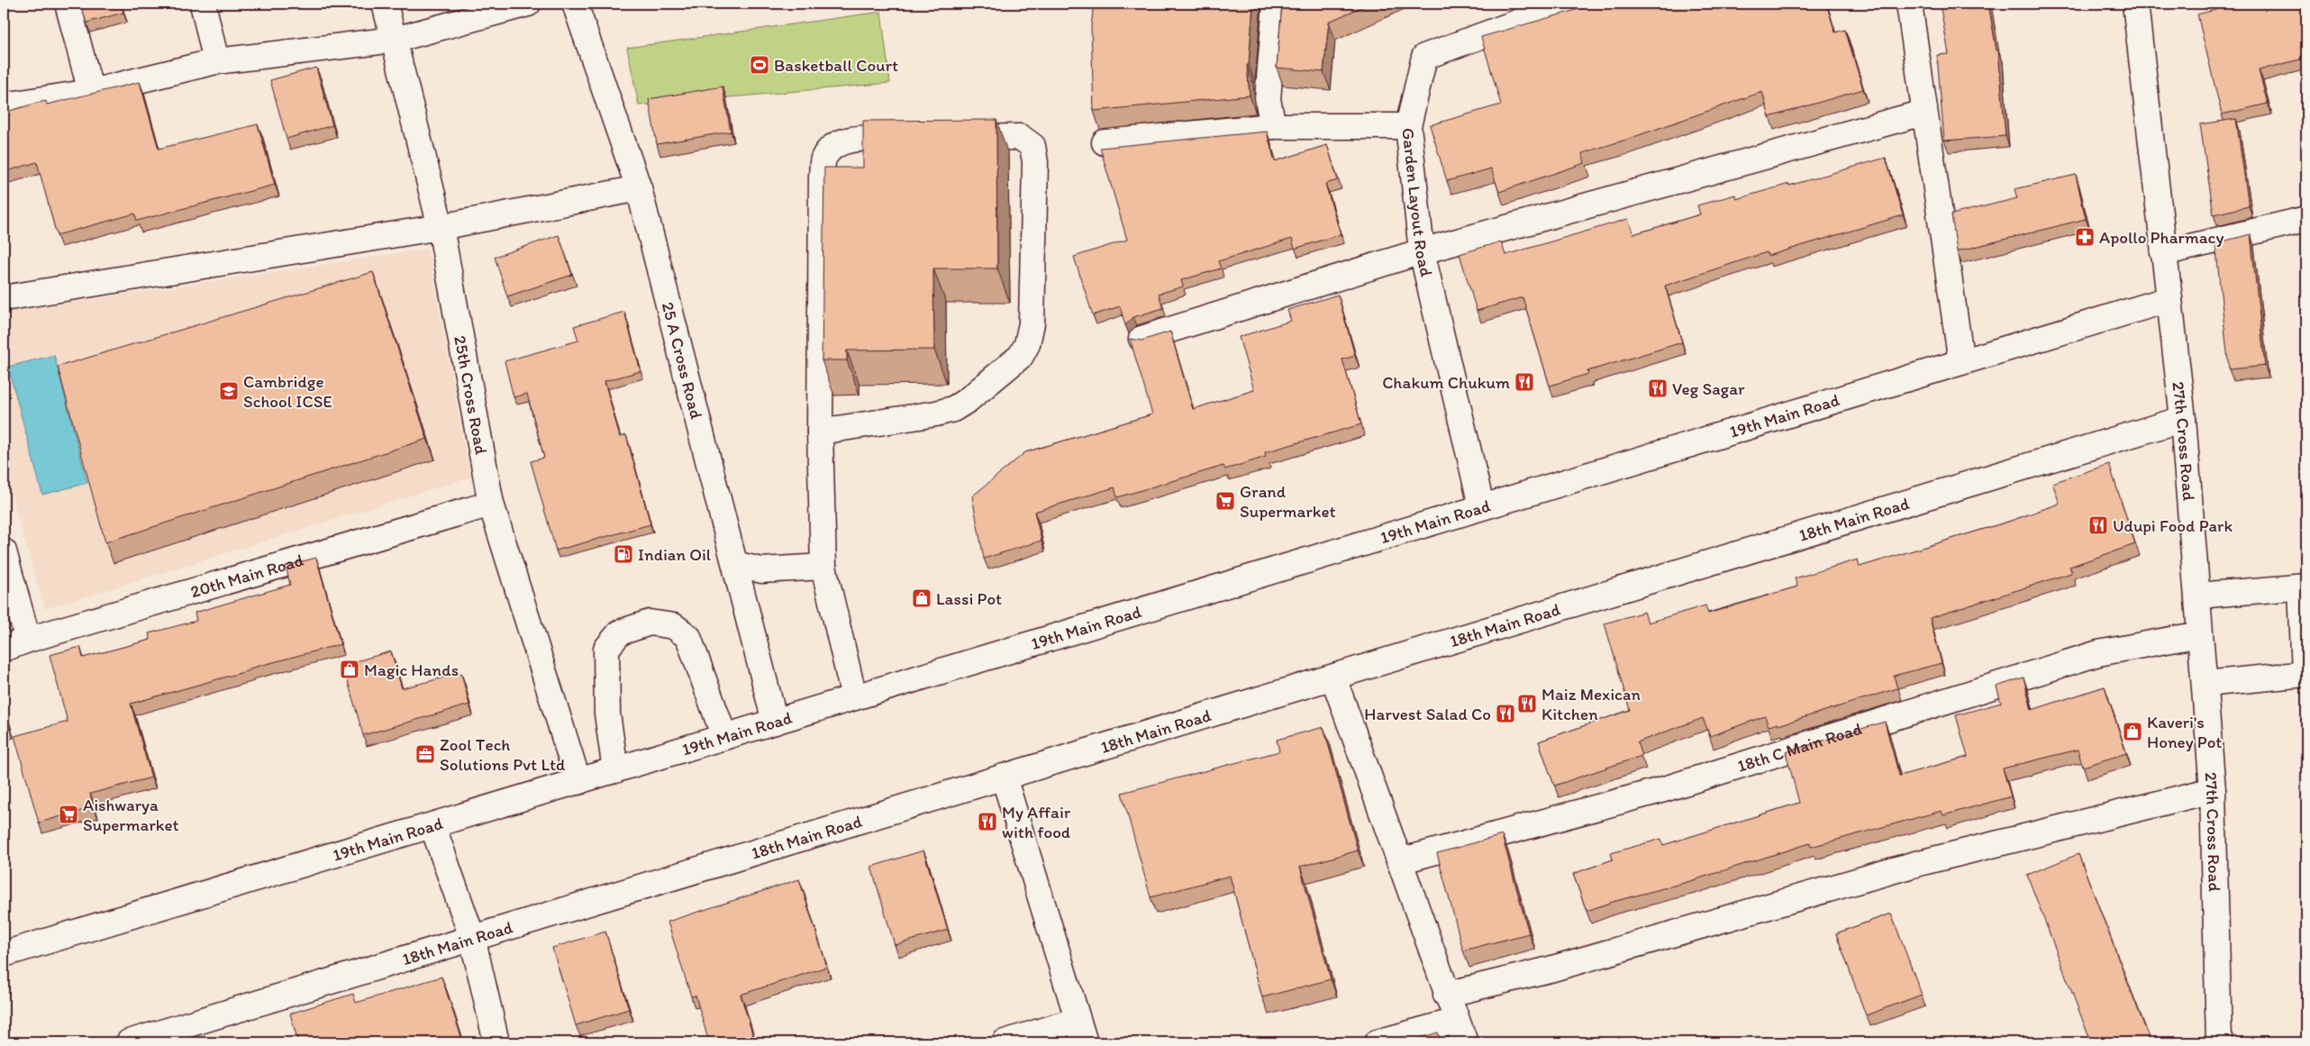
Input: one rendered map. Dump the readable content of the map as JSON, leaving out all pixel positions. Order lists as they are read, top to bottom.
{
  "streets": {
    "street": [
      "Garden Layout Road",
      "25 A Cross Road",
      "25th Cross Road",
      "19th Main Road",
      "27th Cross Road",
      "18th Main Road",
      "20th Main Road",
      "18th C Main Road"
    ]
  },
  "crossings": [
    ["Garden Layout Road", "19th Main Road"],
    ["25 A Cross Road", "19th Main Road"],
    ["25th Cross Road", "19th Main Road"],
    ["25th Cross Road", "20th Main Road"],
    ["19th Main Road", "27th Cross Road"],
    ["27th Cross Road", "18th Main Road"],
    ["27th Cross Road", "18th C Main Road"]
  ],
  "places": {
    "sports": ["Basketball Court"],
    "pharmacy": ["Apollo Pharmacy"],
    "restaurant": [
      "Chakum Chukum",
      "Veg Sagar",
      "Udupi Food Park",
      "Maiz Mexican Kitchen",
      "Harvest Salad Co",
      "My Affair with food"
    ],
    "school or university": ["Cambridge School ICSE"],
    "supermarket": ["Grand Supermarket", "Aishwarya Supermarket"],
    "fuel station": ["Indian Oil"],
    "shop": ["Lassi Pot", "Magic Hands", "Kaveri's Honey Pot"],
    "office": ["Zool Tech Solutions Pvt Ltd"]
  }
}
